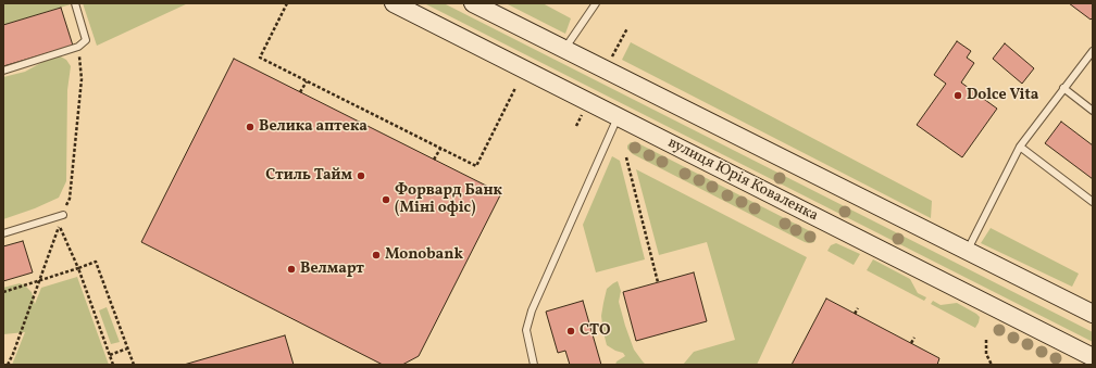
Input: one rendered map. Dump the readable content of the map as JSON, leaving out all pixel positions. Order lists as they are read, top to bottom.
{
  "streets": {
    "main road": ["вулиця Юрія Коваленка"]
  },
  "places": [
    "Dolce Vita",
    "Велика аптека",
    "Стиль Тайм",
    "Форвард Банк (Міні офіс)",
    "Monobank",
    "Велмарт",
    "СТО"
  ]
}
